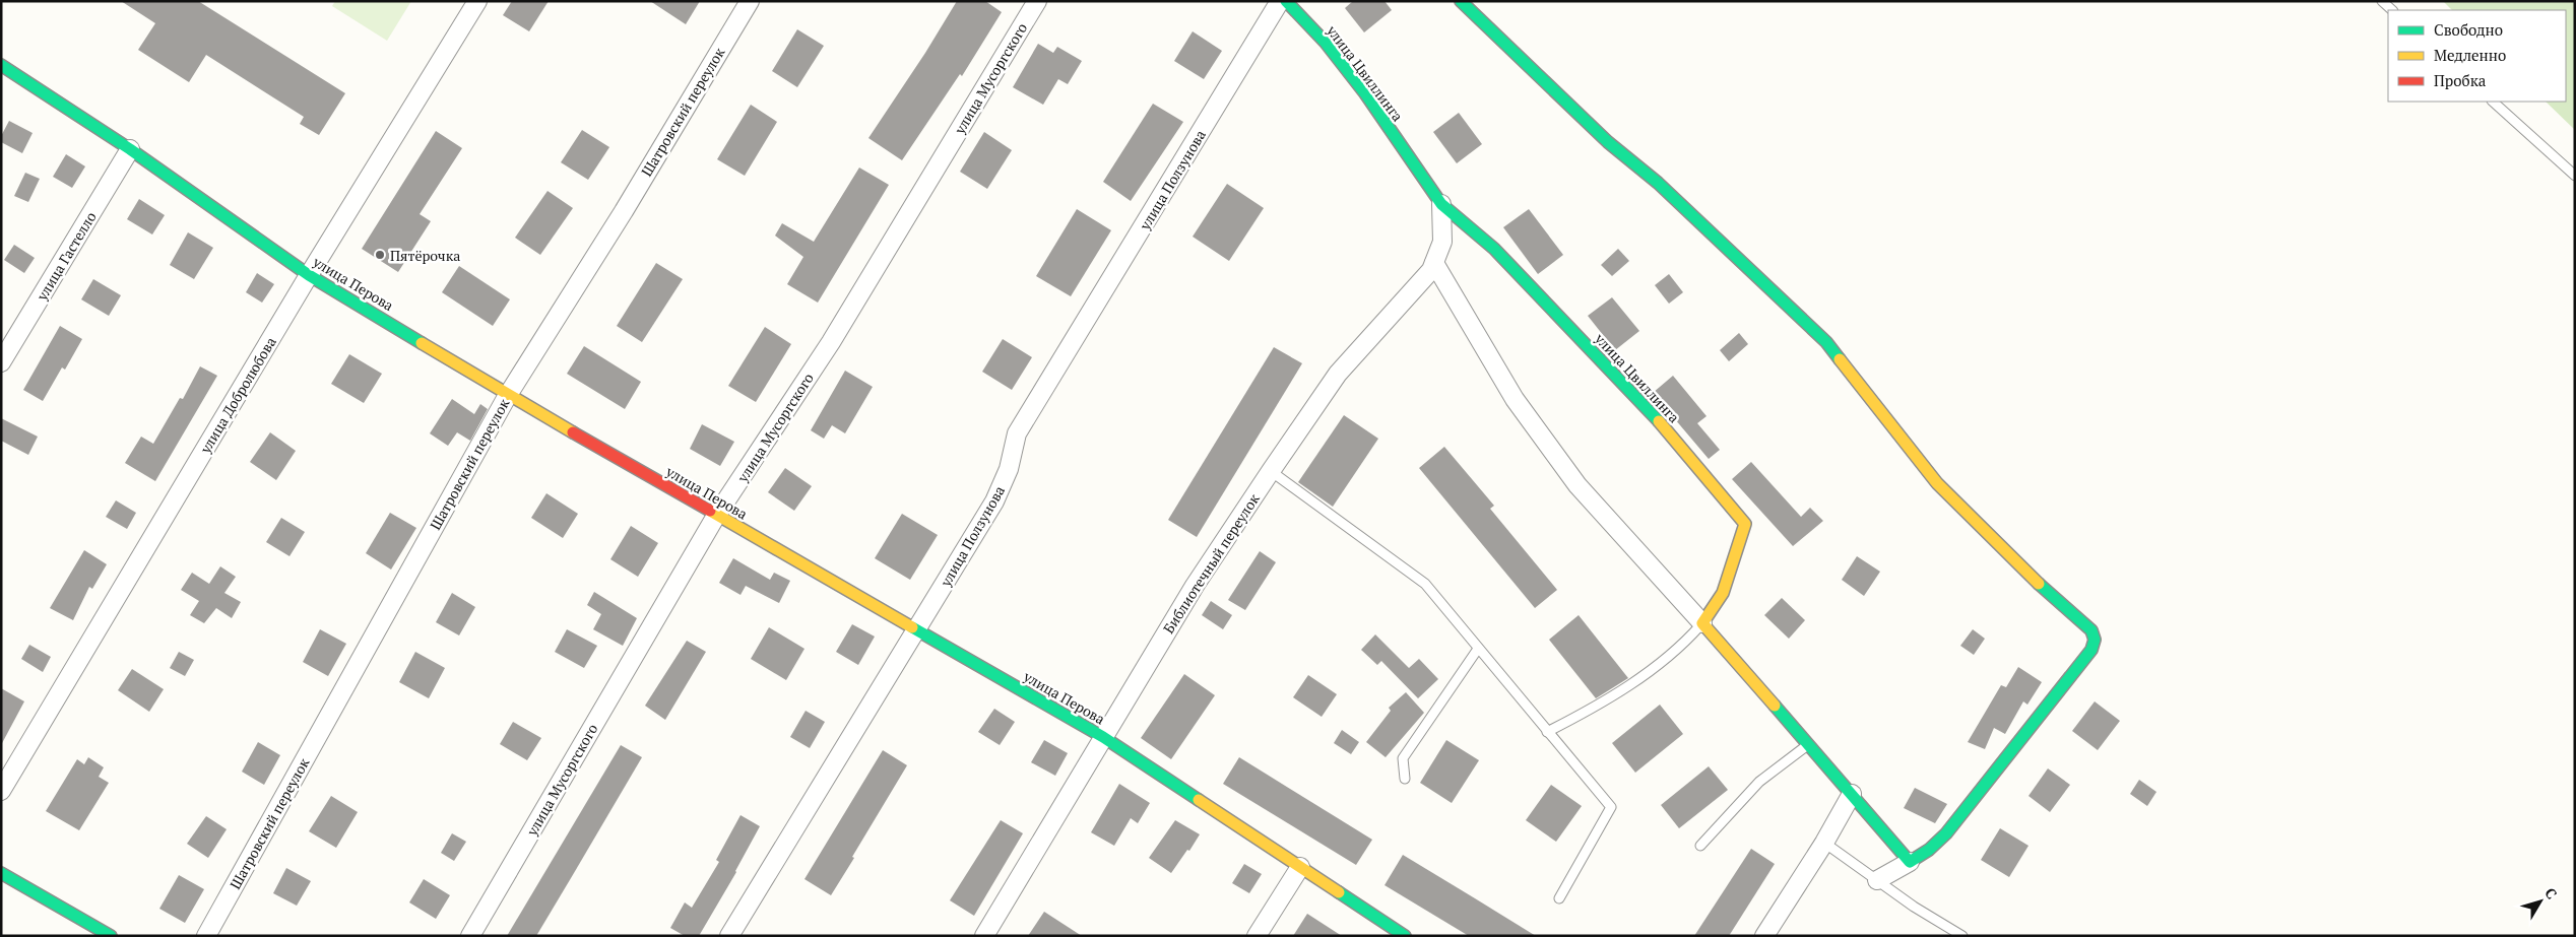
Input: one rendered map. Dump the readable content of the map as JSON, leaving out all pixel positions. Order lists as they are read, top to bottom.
{
  "streets": {
    "street": [
      "улица Цвиллинга",
      "улица Мусоргского",
      "Шатровский переулок",
      "улица Ползунова",
      "улица Гастелло",
      "улица Перова",
      "улица Добролюбова",
      "Библиотечный переулок"
    ]
  },
  "crossings": [
    ["улица Цвиллинга", "Библиотечный переулок"],
    ["улица Мусоргского", "улица Перова"],
    ["Шатровский переулок", "улица Перова"],
    ["улица Ползунова", "улица Перова"],
    ["улица Гастелло", "улица Перова"],
    ["улица Перова", "улица Добролюбова"],
    ["улица Перова", "Библиотечный переулок"]
  ],
  "places": ["Пятёрочка"],
  "legend": ["Свободно", "Медленно", "Пробка"],
  "north": "top right"
}
